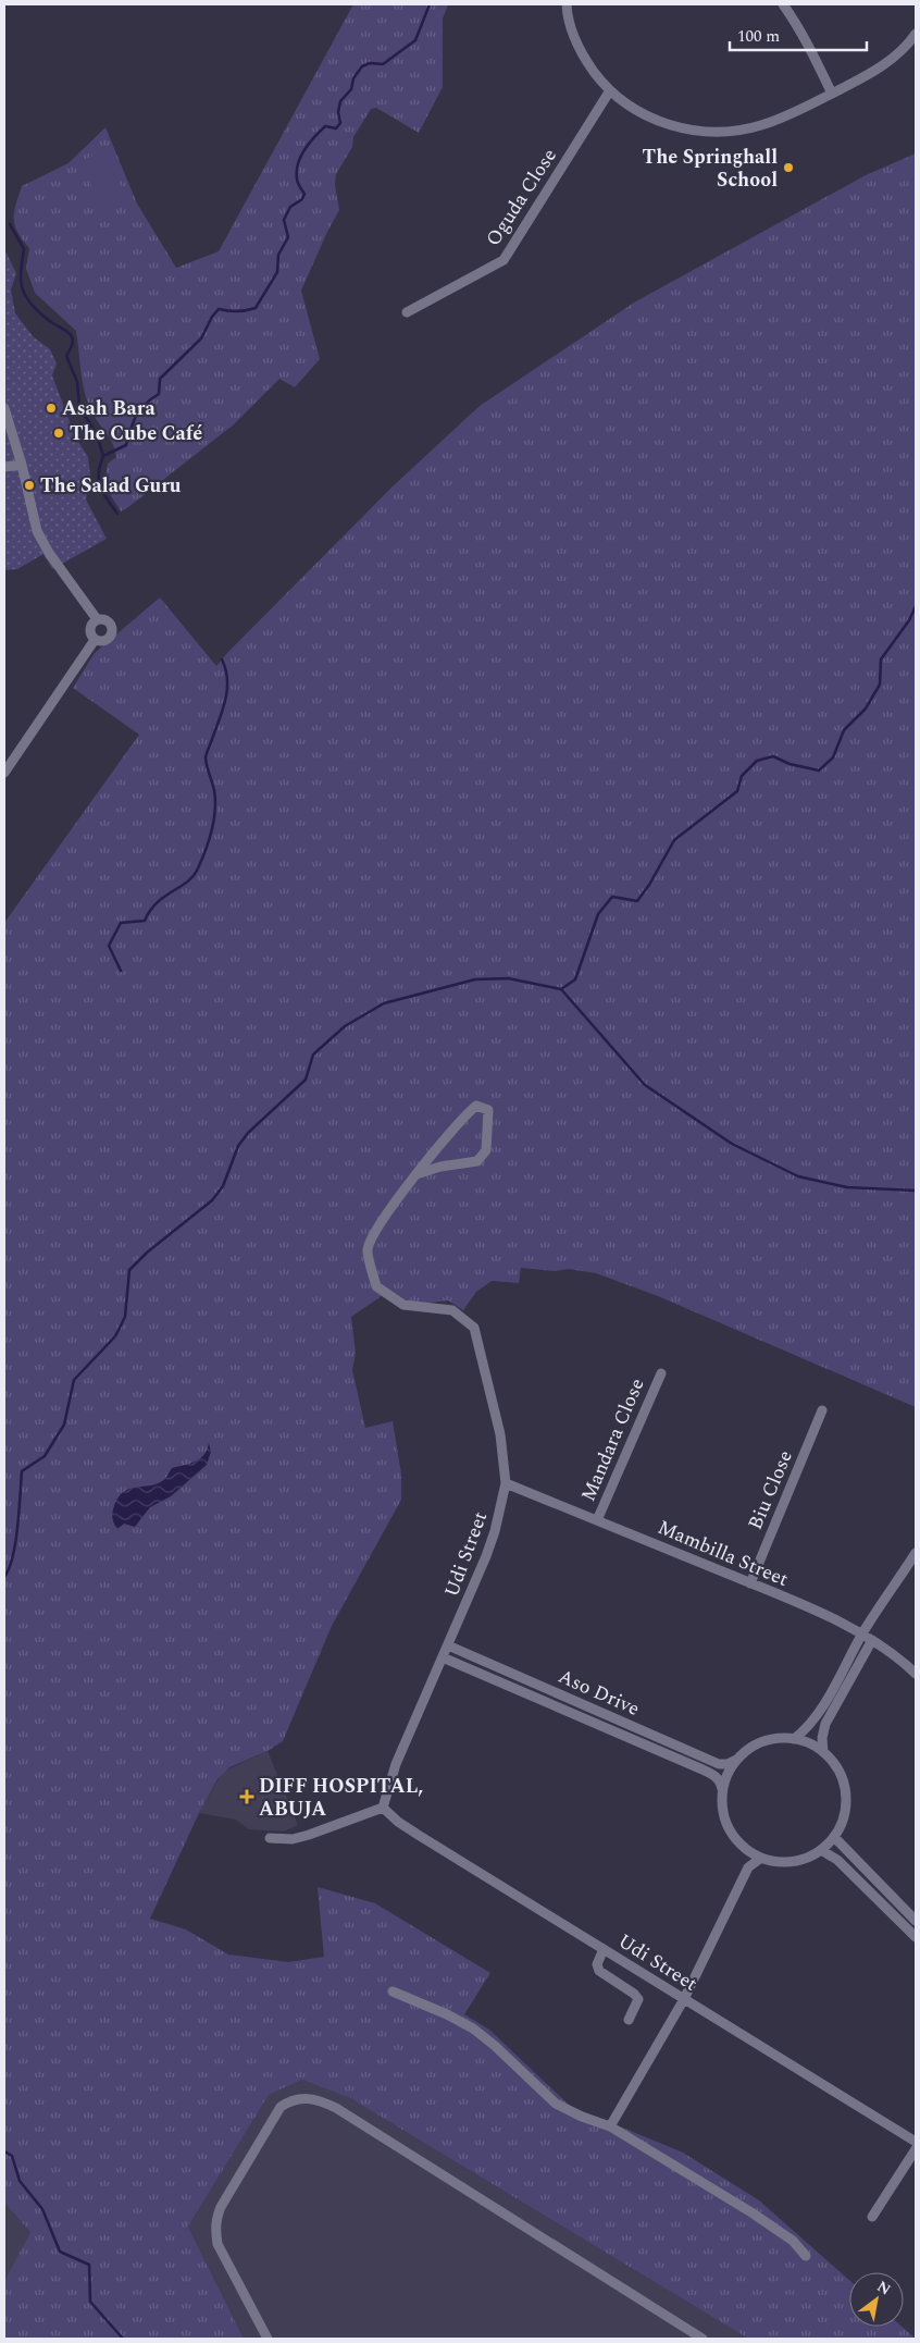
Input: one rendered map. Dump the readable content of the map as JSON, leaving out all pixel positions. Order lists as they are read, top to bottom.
{
  "streets": {
    "street": [
      "Oguda Close",
      "Mandara Close",
      "Biu Close",
      "Mambilla Street",
      "Udi Street",
      "Aso Drive"
    ]
  },
  "crossings": [
    ["Mandara Close", "Mambilla Street"],
    ["Biu Close", "Mambilla Street"],
    ["Mambilla Street", "Udi Street"],
    ["Udi Street", "Aso Drive"]
  ],
  "places": {
    "other": [
      "The Springhall School",
      "Asah Bara",
      "The Cube Café",
      "The Salad Guru"
    ],
    "health": ["DIFF HOSPITAL, ABUJA"]
  },
  "scale_bar": "100 m",
  "north": "top right"
}
